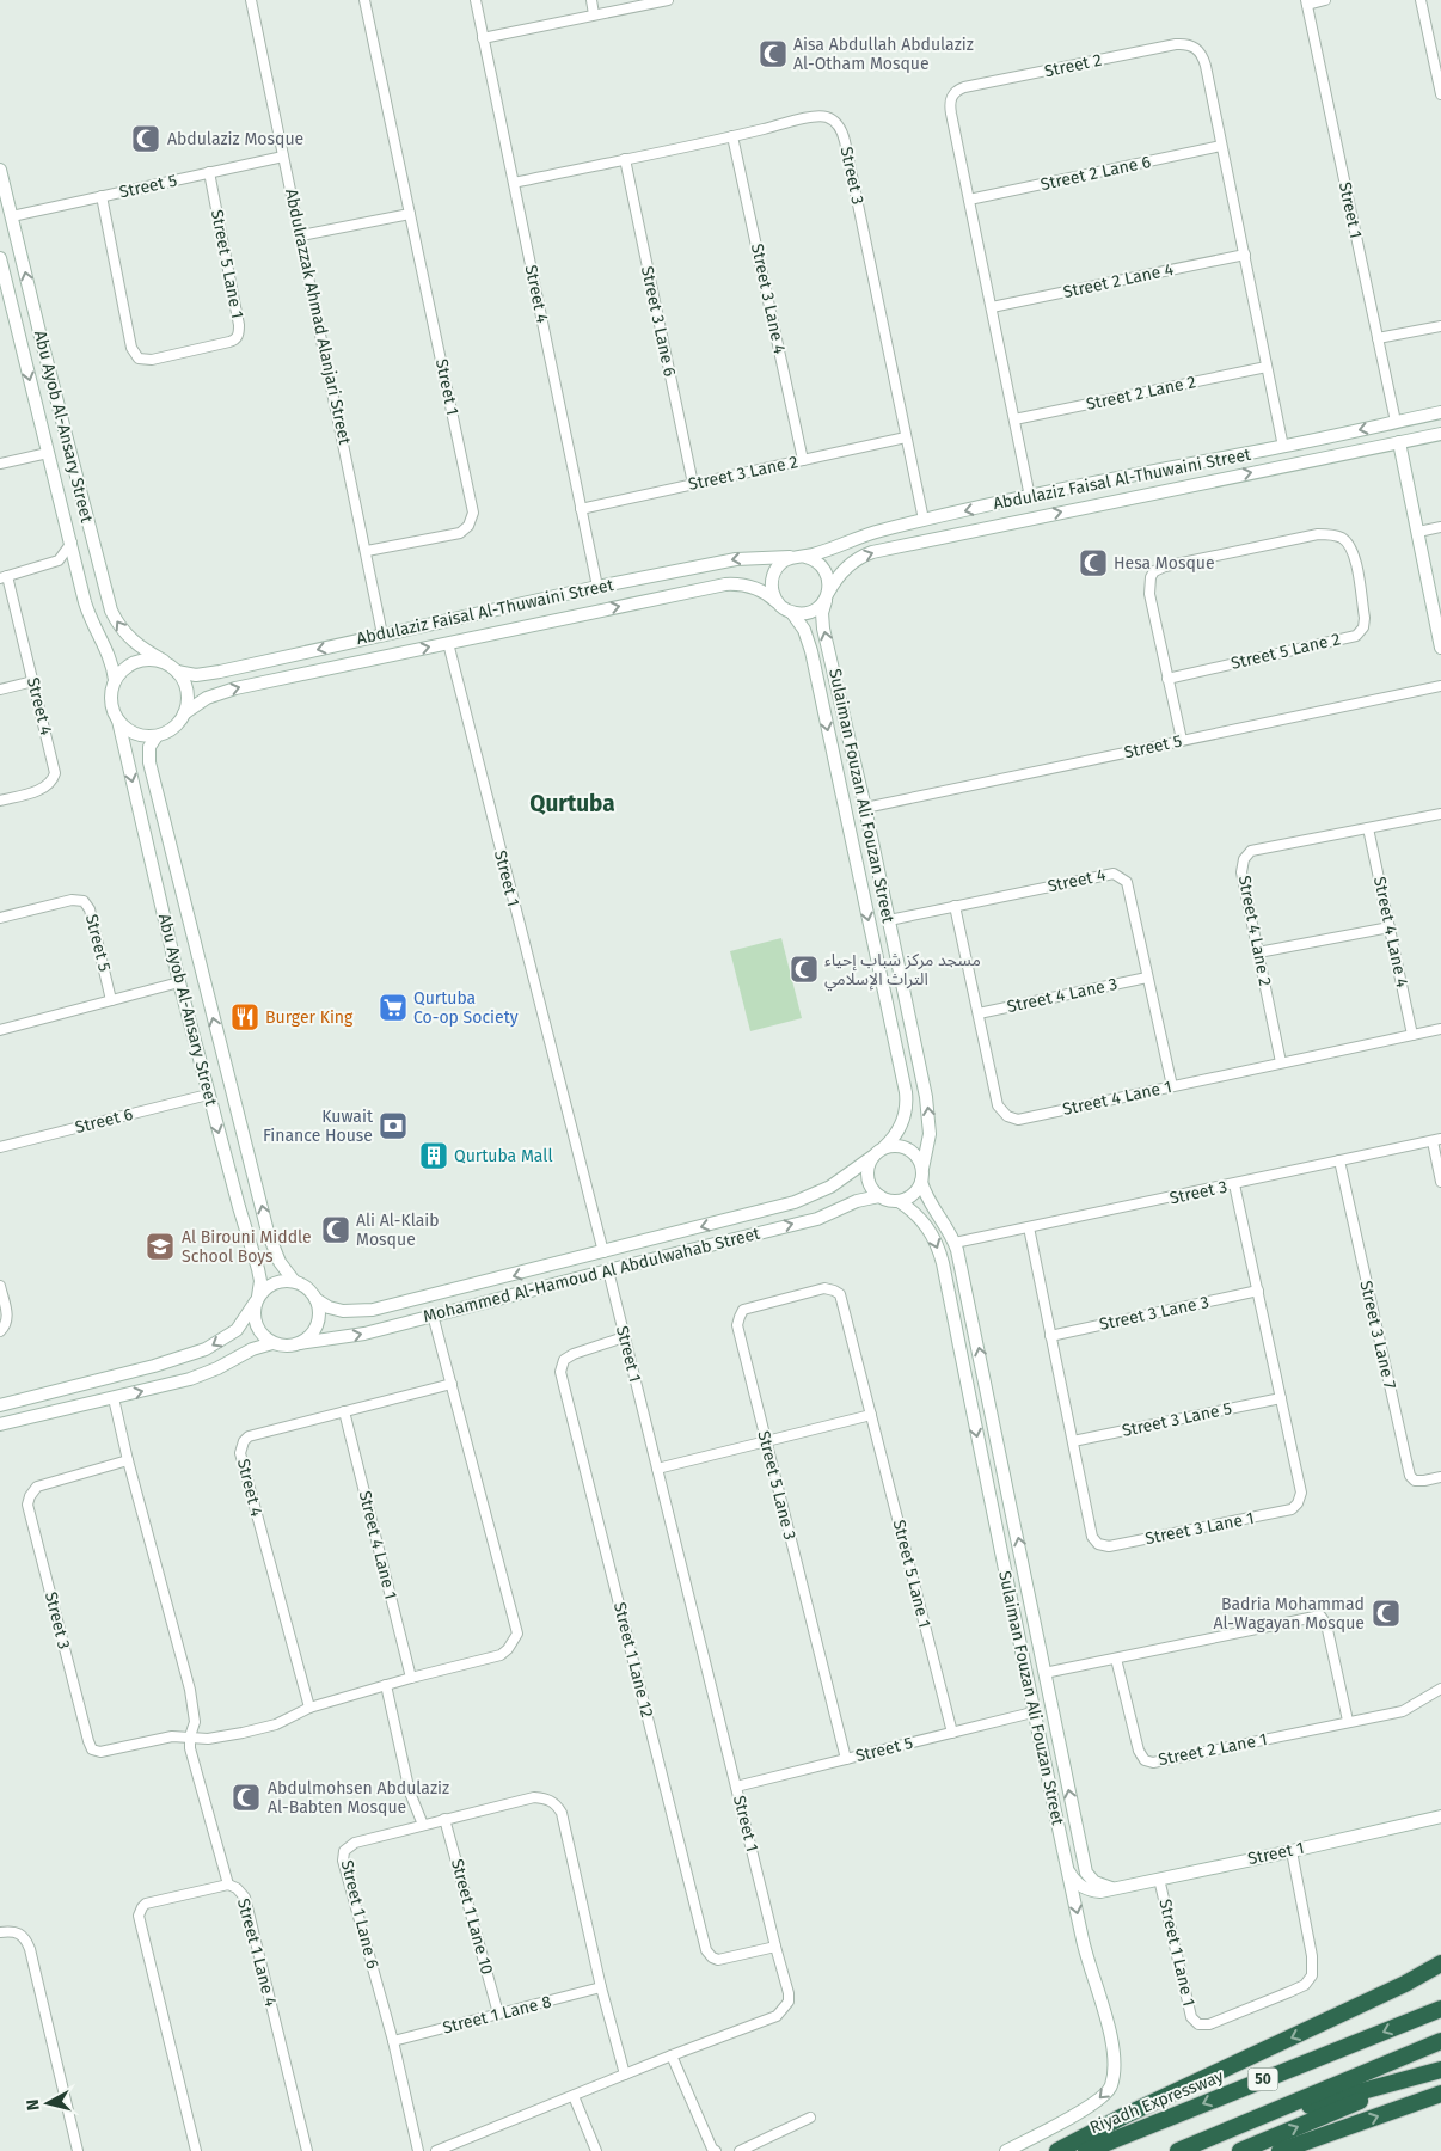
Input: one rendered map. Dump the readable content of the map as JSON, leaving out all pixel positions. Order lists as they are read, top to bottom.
{
  "streets": {
    "highway": ["50", "Riyadh Expressway"],
    "street": [
      "Street 2",
      "Street 2 Lane 6",
      "Street 3",
      "Street 5",
      "Street 1",
      "Street 5 Lane 1",
      "Street 2 Lane 4",
      "Street 4",
      "Street 3 Lane 4",
      "Abdulrazzak Ahmad Alanjari Street",
      "Street 3 Lane 6",
      "Street 2 Lane 2",
      "Abu Ayob Al-Ansary Street",
      "Street 3 Lane 2",
      "Abdulaziz Faisal Al-Thuwaini Street",
      "Street 5 Lane 2",
      "Sulaiman Fouzan Ali Fouzan Street",
      "Street 4 Lane 2",
      "Street 4 Lane 4",
      "Street 4 Lane 3",
      "Street 4 Lane 1",
      "Street 6",
      "Mohammed Al-Hamoud Al Abdulwahab Street",
      "Street 3 Lane 3",
      "Street 3 Lane 7",
      "Street 3 Lane 5",
      "Street 5 Lane 3",
      "Street 3 Lane 1",
      "Street 1 Lane 12",
      "Street 2 Lane 1",
      "Street 1 Lane 6",
      "Street 1 Lane 10",
      "Street 1 Lane 4",
      "Street 1 Lane 1",
      "Street 1 Lane 8"
    ]
  },
  "crossings": [
    ["Street 2", "Street 2 Lane 6"],
    ["Street 2", "Street 2 Lane 4"],
    ["Street 2", "Street 2 Lane 2"],
    ["Street 2", "Abdulaziz Faisal Al-Thuwaini Street"],
    ["Street 3", "Street 4"],
    ["Street 3", "Street 3 Lane 4"],
    ["Street 3", "Street 3 Lane 6"],
    ["Street 3", "Street 3 Lane 2"],
    ["Street 3", "Abdulaziz Faisal Al-Thuwaini Street"],
    ["Street 3", "Sulaiman Fouzan Ali Fouzan Street"],
    ["Street 3", "Street 3 Lane 7"],
    ["Street 3", "Street 3 Lane 1"],
    ["Street 5", "Street 1"],
    ["Street 5", "Street 5 Lane 1"],
    ["Street 5", "Abdulrazzak Ahmad Alanjari Street"],
    ["Street 5", "Abu Ayob Al-Ansary Street"],
    ["Street 5", "Street 5 Lane 2"],
    ["Street 5", "Sulaiman Fouzan Ali Fouzan Street"],
    ["Street 5", "Street 5 Lane 3"],
    ["Street 1", "Abdulrazzak Ahmad Alanjari Street"],
    ["Street 1", "Abdulaziz Faisal Al-Thuwaini Street"],
    ["Street 1", "Sulaiman Fouzan Ali Fouzan Street"],
    ["Street 1", "Mohammed Al-Hamoud Al Abdulwahab Street"],
    ["Street 1", "Street 1 Lane 12"],
    ["Street 1", "Street 1 Lane 6"],
    ["Street 1", "Street 1 Lane 1"],
    ["Street 5 Lane 1", "Street 5 Lane 3"],
    ["Street 4", "Street 3 Lane 2"],
    ["Street 4", "Abdulaziz Faisal Al-Thuwaini Street"],
    ["Street 4", "Sulaiman Fouzan Ali Fouzan Street"],
    ["Street 4", "Street 4 Lane 3"],
    ["Street 4", "Street 4 Lane 1"],
    ["Street 3 Lane 4", "Street 3 Lane 2"],
    ["Abdulrazzak Ahmad Alanjari Street", "Abdulaziz Faisal Al-Thuwaini Street"],
    ["Street 3 Lane 6", "Street 3 Lane 2"],
    ["Abu Ayob Al-Ansary Street", "Abdulaziz Faisal Al-Thuwaini Street"],
    ["Abu Ayob Al-Ansary Street", "Street 6"],
    ["Abu Ayob Al-Ansary Street", "Mohammed Al-Hamoud Al Abdulwahab Street"],
    ["Abdulaziz Faisal Al-Thuwaini Street", "Sulaiman Fouzan Ali Fouzan Street"],
    ["Sulaiman Fouzan Ali Fouzan Street", "Mohammed Al-Hamoud Al Abdulwahab Street"],
    ["Street 4 Lane 2", "Street 4 Lane 4"],
    ["Street 4 Lane 2", "Street 4 Lane 1"],
    ["Street 4 Lane 4", "Street 4 Lane 1"],
    ["Street 4 Lane 3", "Street 4 Lane 1"],
    ["Street 3 Lane 3", "Street 3 Lane 1"],
    ["Street 3 Lane 5", "Street 3 Lane 1"],
    ["Street 1 Lane 6", "Street 1 Lane 10"],
    ["Street 1 Lane 6", "Street 1 Lane 8"],
    ["Street 1 Lane 10", "Street 1 Lane 8"]
  ],
  "districts": ["Qurtuba"],
  "places": {
    "mosque": [
      "Aisa Abdullah Abdulaziz Al-Otham Mosque",
      "Abdulaziz Mosque",
      "Hesa Mosque",
      "مسجد مركز شباب إحياء التراث الإسلامي",
      "Ali Al-Klaib Mosque",
      "Badria Mohammad Al-Wagayan Mosque",
      "Abdulmohsen Abdulaziz Al-Babten Mosque"
    ],
    "supermarket": ["Qurtuba Co-op Society"],
    "restaurant": ["Burger King"],
    "bank": ["Kuwait Finance House"],
    "building": ["Qurtuba Mall"],
    "school or university": ["Al Birouni Middle School Boys"]
  },
  "north": "left"
}
